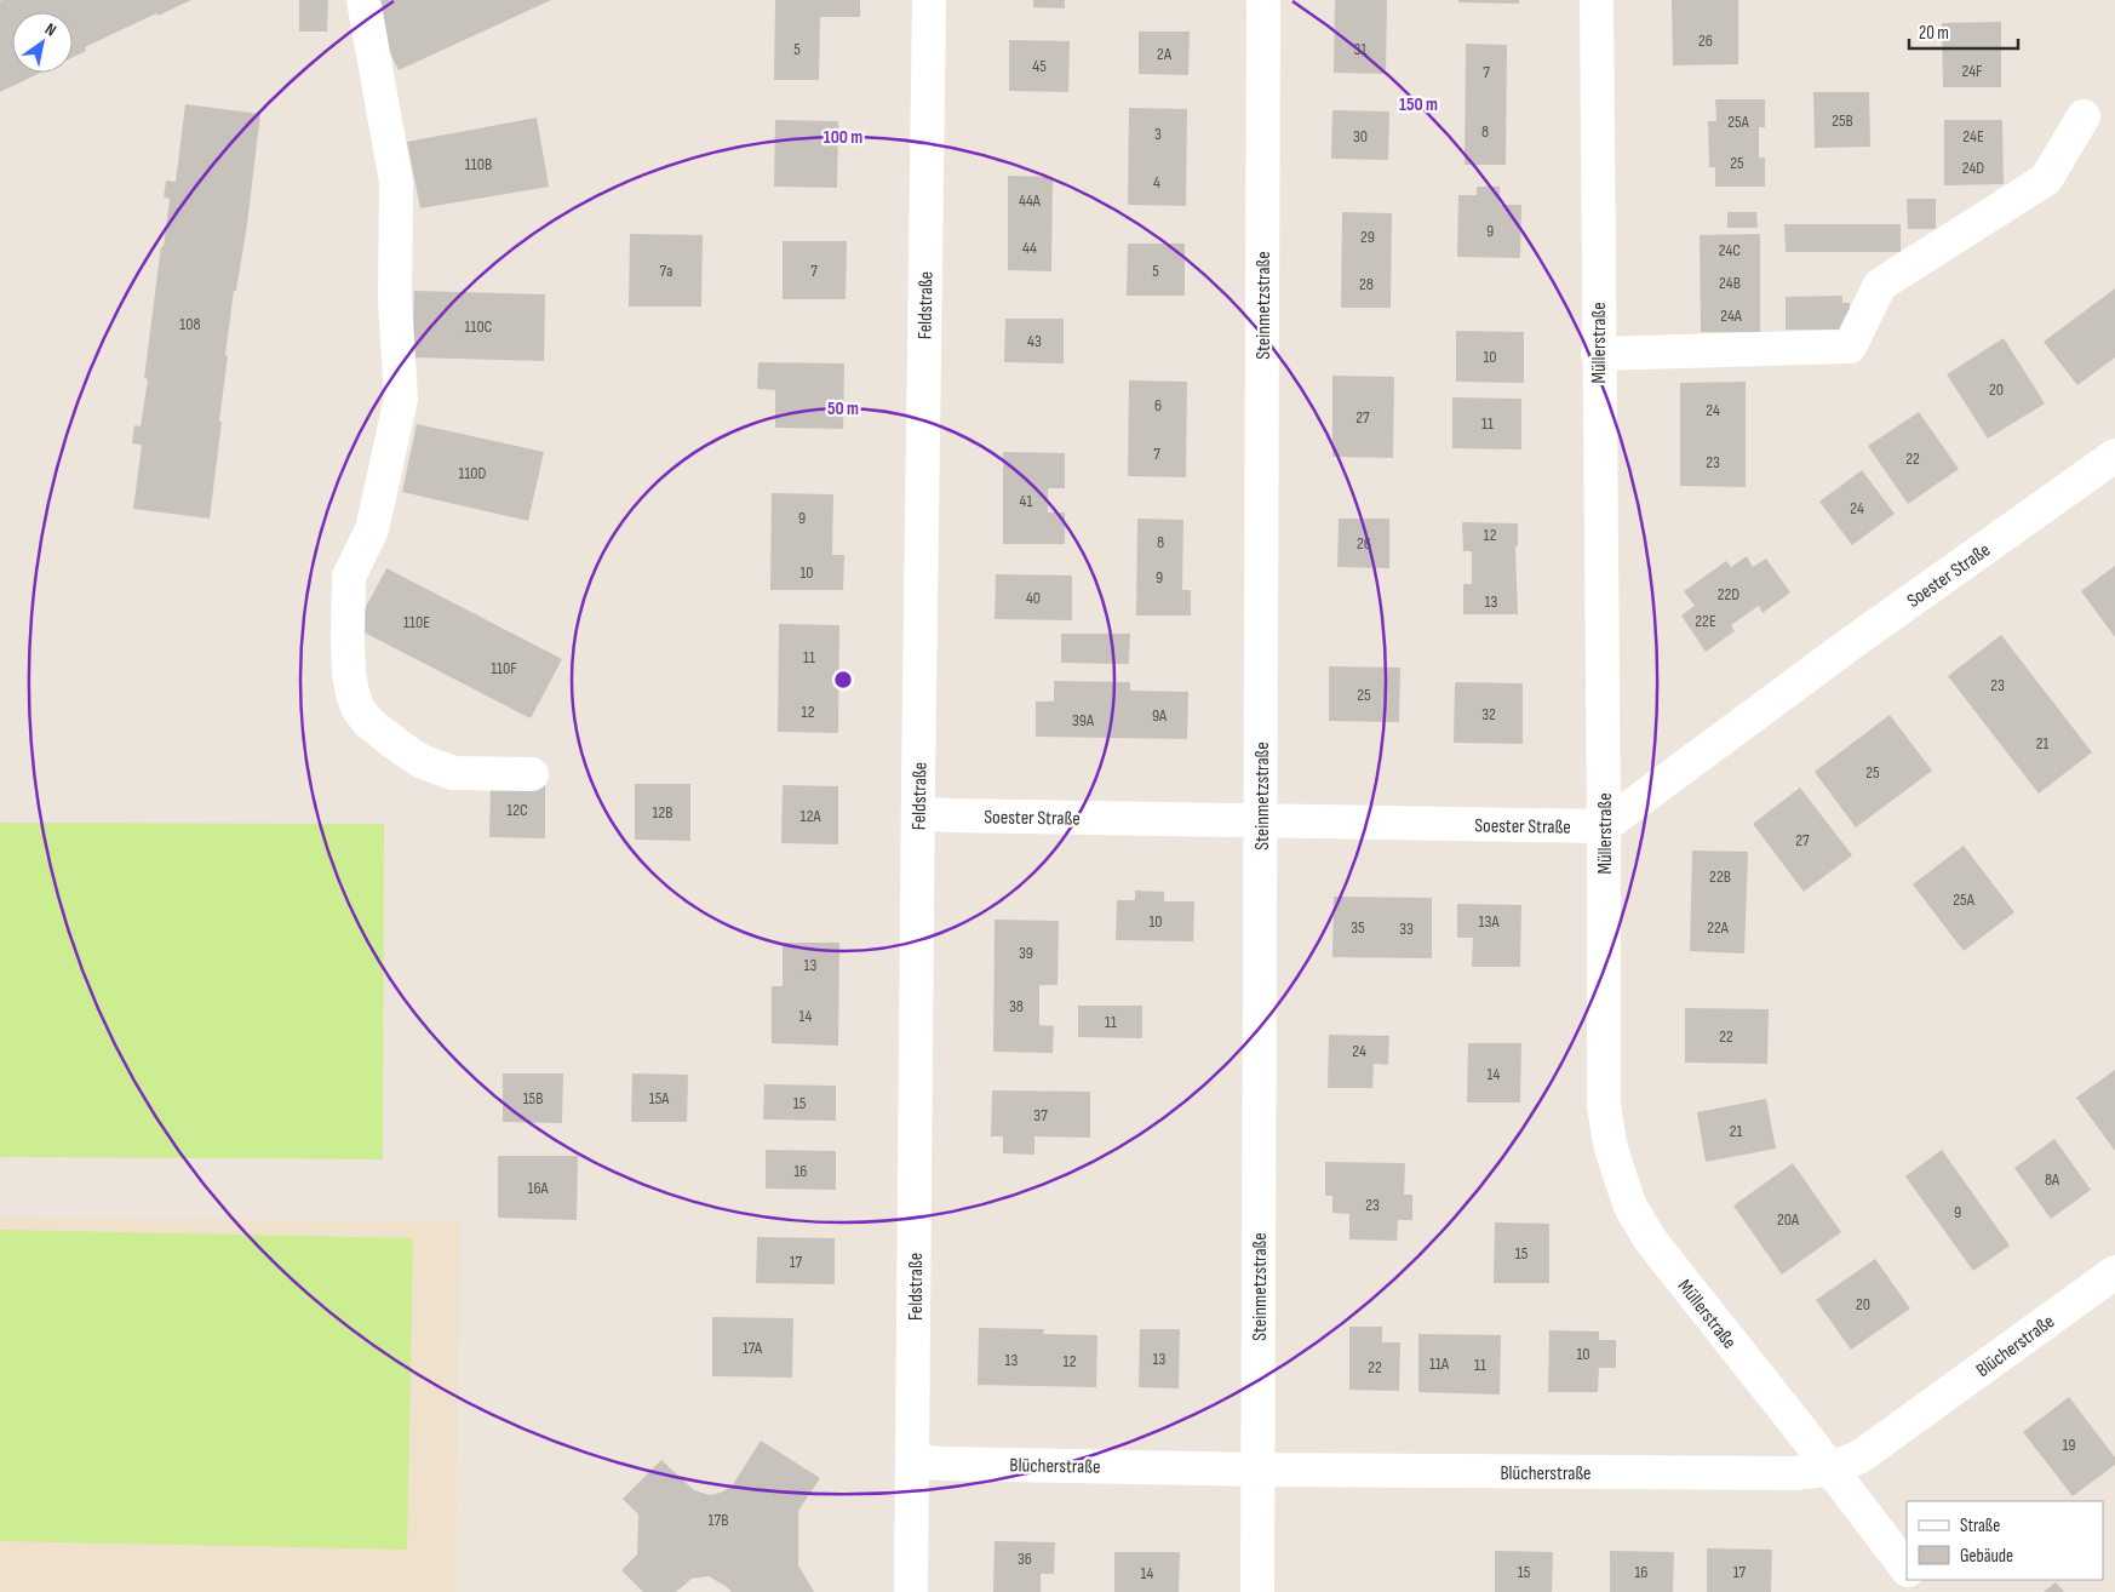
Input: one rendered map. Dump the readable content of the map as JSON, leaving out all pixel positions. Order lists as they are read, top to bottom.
{
  "streets": {
    "street": [
      "Feldstraße",
      "Steinmetzstraße",
      "Müllerstraße",
      "Soester Straße",
      "Blücherstraße"
    ]
  },
  "crossings": [
    ["Feldstraße", "Soester Straße"],
    ["Feldstraße", "Blücherstraße"],
    ["Steinmetzstraße", "Soester Straße"],
    ["Steinmetzstraße", "Blücherstraße"],
    ["Müllerstraße", "Soester Straße"],
    ["Müllerstraße", "Blücherstraße"]
  ],
  "house_numbers": [
    "26",
    "5",
    "31",
    "2A",
    "45",
    "24F",
    "7",
    "25B",
    "25A",
    "8",
    "3",
    "30",
    "24E",
    "25",
    "110B",
    "24D",
    "4",
    "44A",
    "9",
    "29",
    "44",
    "24C",
    "7a",
    "7",
    "5",
    "24B",
    "28",
    "24A",
    "108",
    "110C",
    "43",
    "10",
    "20",
    "6",
    "24",
    "27",
    "11",
    "7",
    "22",
    "23",
    "110D",
    "41",
    "24",
    "9",
    "12",
    "8",
    "26",
    "10",
    "9",
    "22D",
    "40",
    "13",
    "22E",
    "110E",
    "11",
    "110F",
    "23",
    "25",
    "12",
    "32",
    "9A",
    "39A",
    "21",
    "25",
    "12C",
    "12B",
    "12A",
    "27",
    "22B",
    "25A",
    "10",
    "13A",
    "35",
    "22A",
    "33",
    "39",
    "13",
    "38",
    "14",
    "11",
    "22",
    "24",
    "14",
    "15B",
    "15A",
    "15",
    "37",
    "21",
    "16",
    "8A",
    "16A",
    "23",
    "9",
    "20A",
    "15",
    "17",
    "20",
    "17A",
    "10",
    "13",
    "13",
    "12",
    "11A",
    "11",
    "22",
    "19",
    "17B",
    "36",
    "15",
    "16",
    "17",
    "14"
  ],
  "legend": ["Straße", "Gebäude"],
  "scale_bar": "20 m",
  "north": "top right",
  "rings": ["150 m", "100 m", "50 m"]
}
